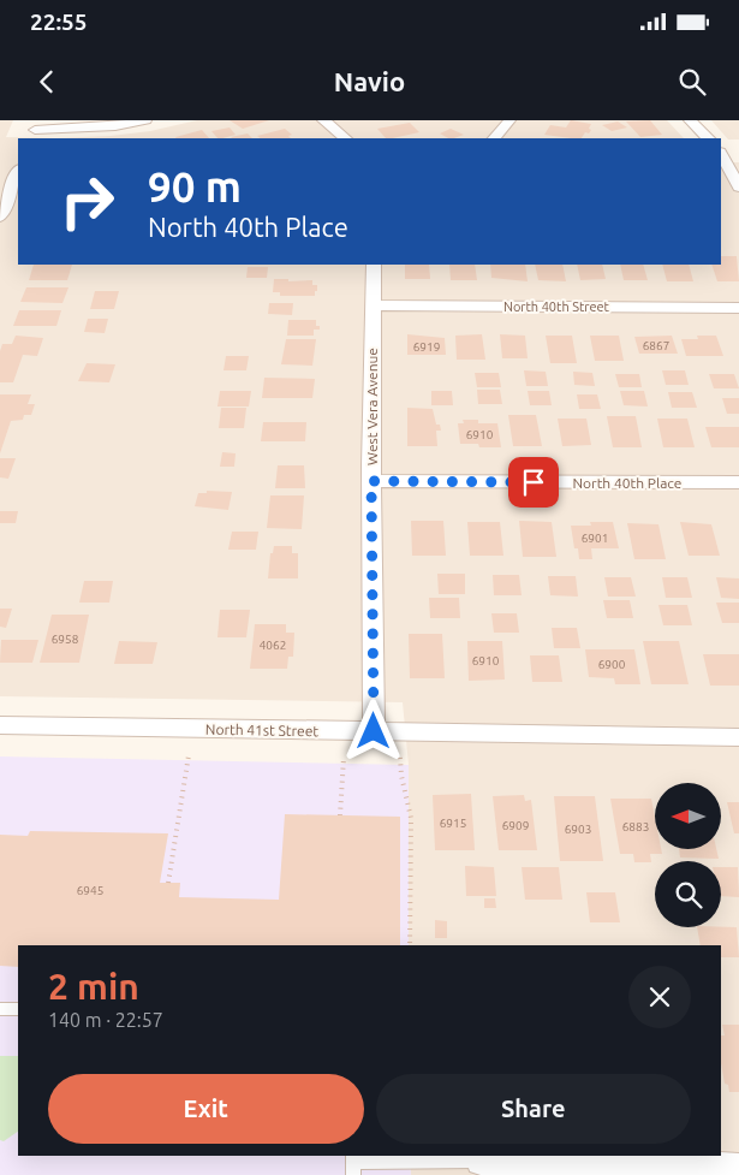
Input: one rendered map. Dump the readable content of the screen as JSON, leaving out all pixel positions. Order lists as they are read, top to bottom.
{
  "streets": {
    "street": [
      "North 40th Street",
      "West Vera Avenue",
      "North 40th Place",
      "North 41st Street"
    ]
  },
  "crossings": [
    ["North 40th Street", "West Vera Avenue"],
    ["West Vera Avenue", "North 40th Place"],
    ["West Vera Avenue", "North 41st Street"]
  ],
  "house_numbers": [
    "6867",
    "6919",
    "6910",
    "6901",
    "6958",
    "4062",
    "6910",
    "6900",
    "6915",
    "6909",
    "6883",
    "6903",
    "6945"
  ],
  "north": "left",
  "page": {
    "status": "22:55",
    "header": "Navio",
    "turn": ["90 m", "North 40th Place"],
    "heading": ["2 min", "140 m · 22:57"],
    "buttons": ["Exit", "Share"]
  }
}
